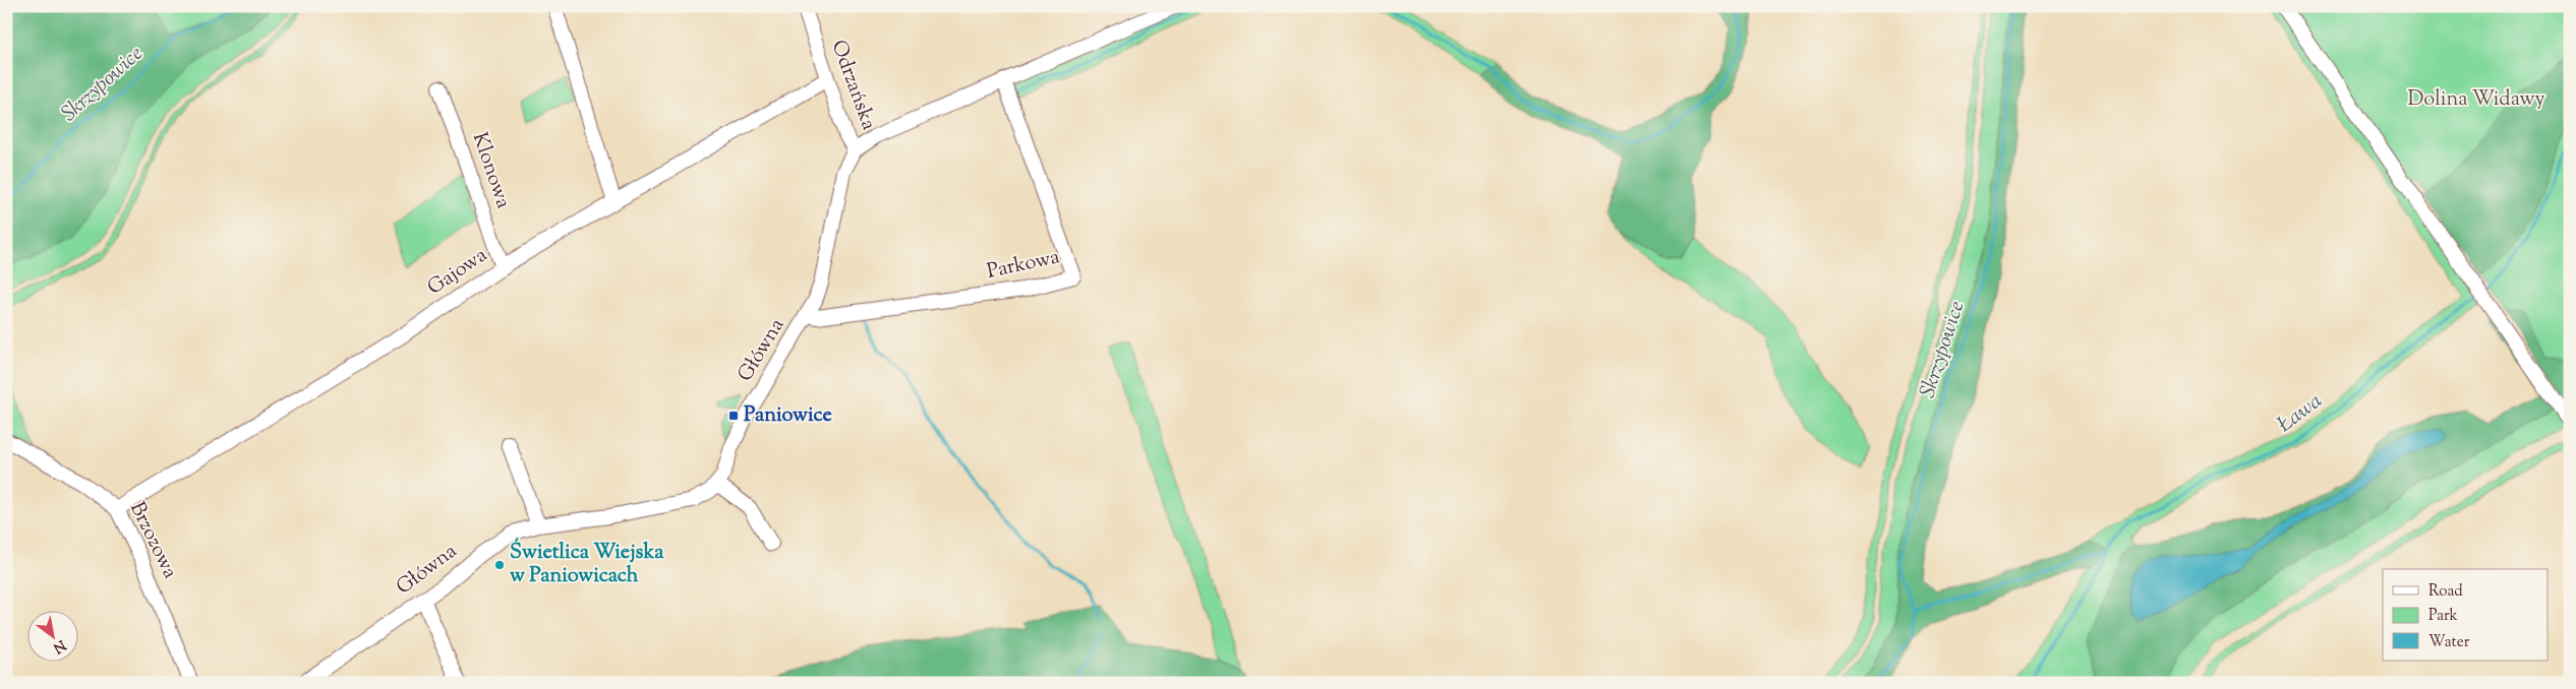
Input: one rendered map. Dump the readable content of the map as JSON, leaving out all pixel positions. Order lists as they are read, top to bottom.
{
  "streets": {
    "street": [
      "Odrzańska",
      "Klonowa",
      "Parkowa",
      "Gajowa",
      "Główna",
      "Brzozowa"
    ]
  },
  "crossings": [
    ["Odrzańska", "Gajowa"],
    ["Odrzańska", "Główna"],
    ["Klonowa", "Gajowa"],
    ["Parkowa", "Główna"],
    ["Gajowa", "Brzozowa"]
  ],
  "water": ["Skrzypowice", "Ława"],
  "parks": ["Dolina Widawy"],
  "places": {
    "transit": ["Paniowice"],
    "other": ["Świetlica Wiejska w Paniowicach"]
  },
  "legend": ["Road", "Park", "Water"],
  "north": "bottom right"
}
